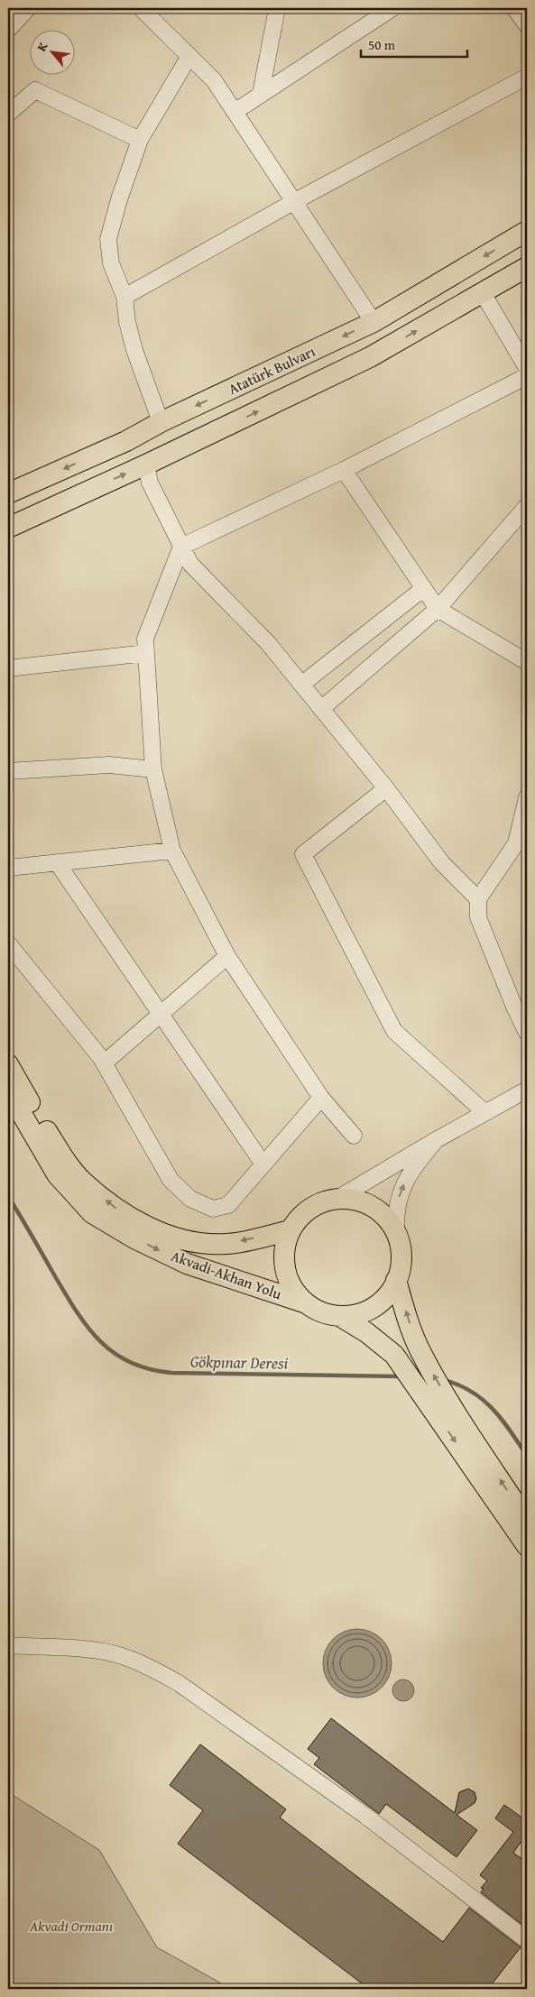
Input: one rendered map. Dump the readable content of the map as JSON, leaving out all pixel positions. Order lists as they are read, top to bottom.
{
  "streets": {
    "main road": ["Atatürk Bulvarı", "Akvadi-Akhan Yolu"]
  },
  "water": ["Gökpınar Deresi"],
  "parks": ["Akvadi Ormanı"],
  "scale_bar": "50 m",
  "north": "top left"
}
